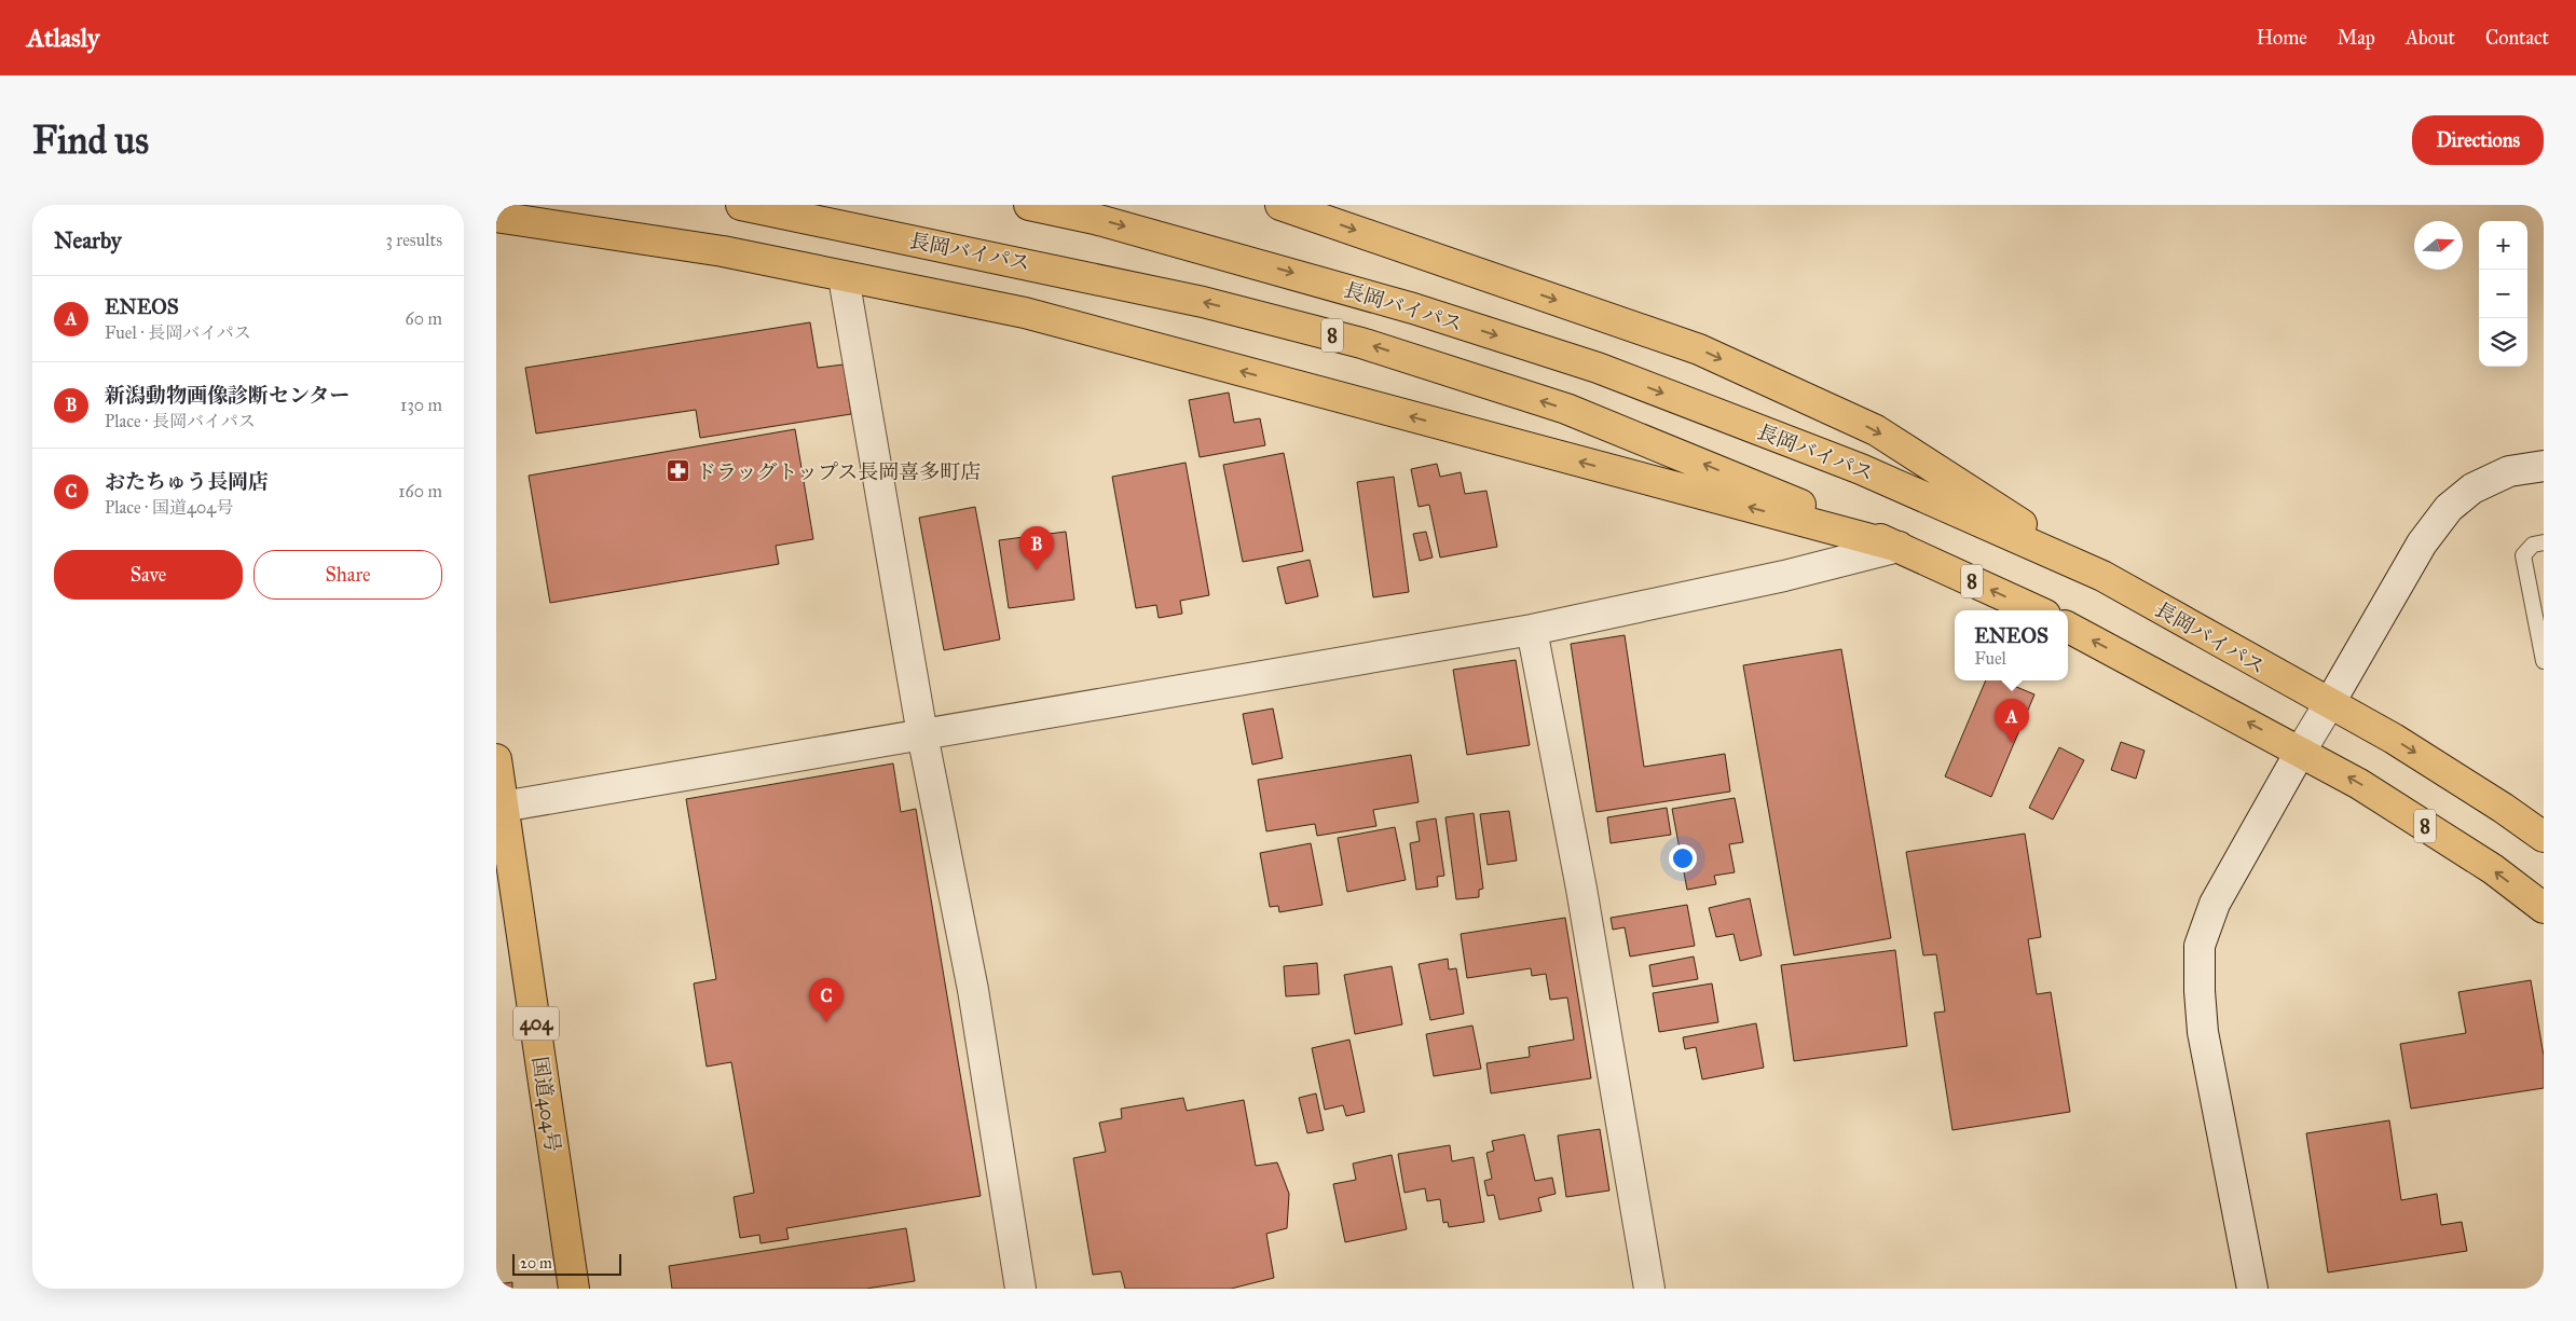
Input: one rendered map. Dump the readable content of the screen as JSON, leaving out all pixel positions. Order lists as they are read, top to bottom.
{
  "streets": {
    "highway": [
      "長岡バイパス",
      "8",
      "404",
      "国道404号"
    ]
  },
  "places": {
    "pharmacy": ["ドラッグトップス長岡喜多町店"]
  },
  "scale_bar": "20 m",
  "north": "right",
  "page": {
    "header": "Atlasly",
    "nav": [
      "Home",
      "Map",
      "About",
      "Contact"
    ],
    "buttons": [
      "Directions",
      ["Save", "Share"]
    ],
    "title": "Find us",
    "heading": ["Nearby", "3 results"],
    "map_buttons": ["+", "−"],
    "list": [
      {
        "mark": "A",
        "name": "ENEOS",
        "note": "Fuel · 長岡バイパス",
        "value": "60 m"
      },
      {
        "mark": "B",
        "name": "新潟動物画像診断センター",
        "note": "Place · 長岡バイパス",
        "value": "130 m"
      },
      {
        "mark": "C",
        "name": "おたちゅう長岡店",
        "note": "Place · 国道404号",
        "value": "160 m"
      }
    ],
    "pins": ["B", "A", "C"],
    "popup": ["ENEOS", "Fuel"],
    "scale": "20 m"
  }
}
